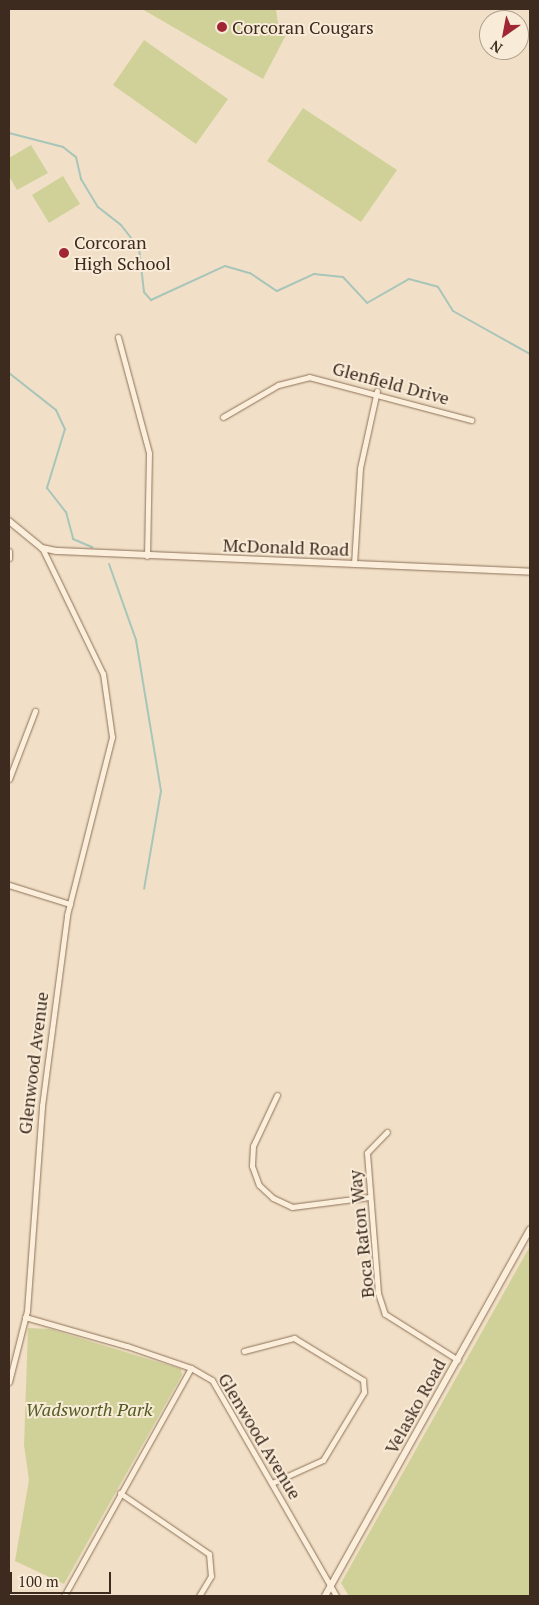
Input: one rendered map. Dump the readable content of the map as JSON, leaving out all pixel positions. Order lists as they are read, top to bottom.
{
  "streets": {
    "street": [
      "Glenfield Drive",
      "McDonald Road",
      "Glenwood Avenue",
      "Boca Raton Way",
      "Velasko Road"
    ]
  },
  "crossings": [
    ["McDonald Road", "Glenwood Avenue"],
    ["Glenwood Avenue", "Velasko Road"],
    ["Boca Raton Way", "Velasko Road"]
  ],
  "parks": ["Wadsworth Park"],
  "places": ["Corcoran Cougars", "Corcoran High School"],
  "scale_bar": "100 m",
  "north": "bottom left"
}
